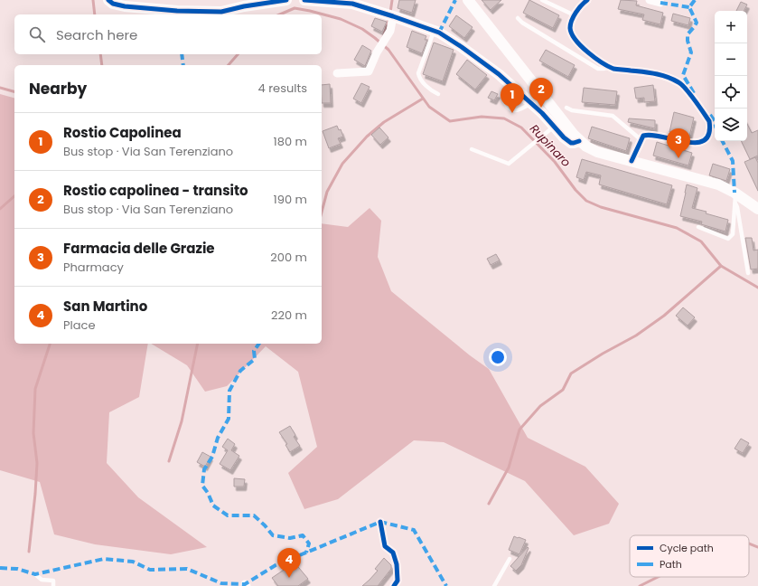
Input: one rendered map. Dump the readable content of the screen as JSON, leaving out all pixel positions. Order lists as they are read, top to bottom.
{
  "water": ["Rupinaro"],
  "legend": ["Cycle path", "Path"],
  "page": {
    "map_buttons": ["+", "−"],
    "search": "Search here",
    "heading": ["Nearby", "4 results"],
    "pins": [
      "2",
      "1",
      "3",
      "4"
    ],
    "list": [
      {
        "mark": "1",
        "name": "Rostio Capolinea",
        "note": "Bus stop · Via San Terenziano",
        "value": "180 m"
      },
      {
        "mark": "2",
        "name": "Rostio capolinea - transito",
        "note": "Bus stop · Via San Terenziano",
        "value": "190 m"
      },
      {
        "mark": "3",
        "name": "Farmacia delle Grazie",
        "note": "Pharmacy",
        "value": "200 m"
      },
      {
        "mark": "4",
        "name": "San Martino",
        "note": "Place",
        "value": "220 m"
      }
    ]
  }
}
